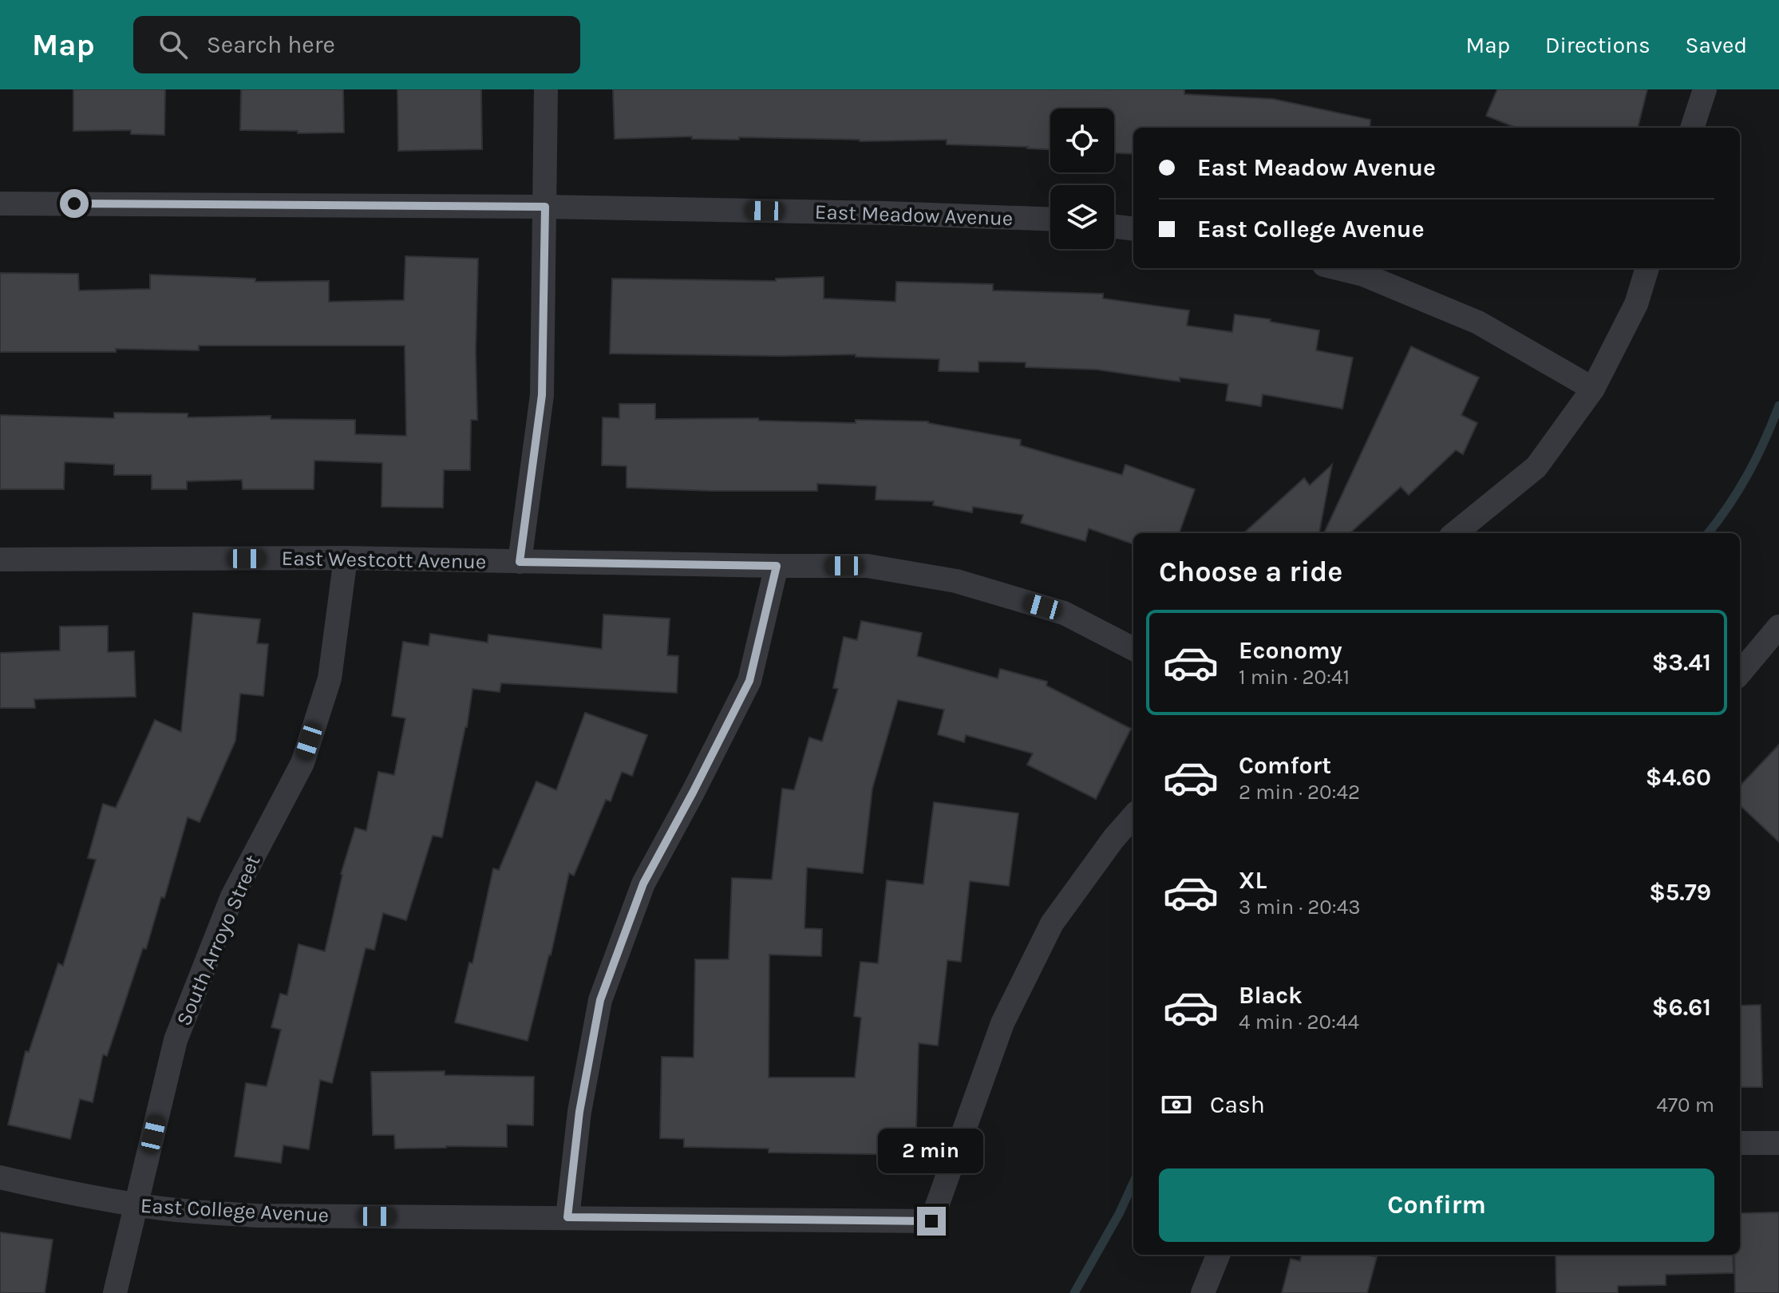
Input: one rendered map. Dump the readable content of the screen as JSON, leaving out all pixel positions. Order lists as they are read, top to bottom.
{
  "streets": {
    "street": [
      "East Meadow Avenue",
      "East Westcott Avenue",
      "South Arroyo Street",
      "East College Avenue"
    ]
  },
  "crossings": [
    ["East Westcott Avenue", "South Arroyo Street"],
    ["South Arroyo Street", "East College Avenue"]
  ],
  "page": {
    "header": "Map",
    "search": "Search here",
    "nav": ["Map", "Directions", "Saved"],
    "banner": ["East Meadow Avenue", "East College Avenue"],
    "heading": "Choose a ride",
    "list": [
      {
        "name": "Economy",
        "note": "1 min · 20:41",
        "value": "$3.41"
      },
      {
        "name": "Comfort",
        "note": "2 min · 20:42",
        "value": "$4.60"
      },
      {
        "name": "XL",
        "note": "3 min · 20:43",
        "value": "$5.79"
      },
      {
        "name": "Black",
        "note": "4 min · 20:44",
        "value": "$6.61"
      }
    ],
    "pay": ["Cash", "470 m"],
    "bubble": "2 min",
    "buttons": "Confirm"
  }
}
